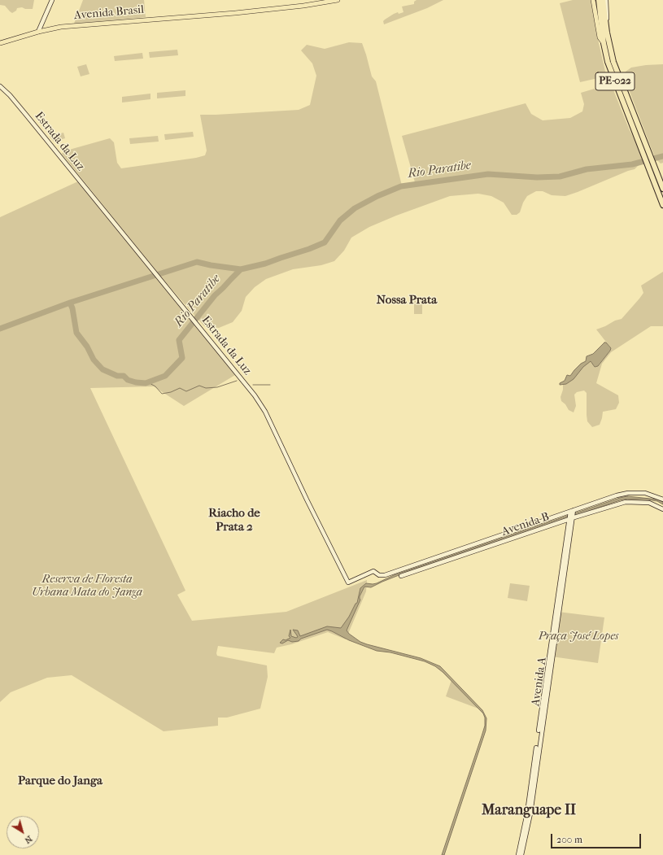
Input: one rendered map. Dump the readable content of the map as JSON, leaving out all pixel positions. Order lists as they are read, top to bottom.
{
  "streets": {
    "highway": ["PE-022"],
    "main road": [
      "Avenida Brasil",
      "Estrada da Luz",
      "Avenida B",
      "Avenida A"
    ]
  },
  "crossings": [
    ["Estrada da Luz", "Avenida B"],
    ["Avenida B", "Avenida A"]
  ],
  "districts": [
    "Nossa Prata",
    "Riacho de Prata 2",
    "Parque do Janga",
    "Maranguape II"
  ],
  "water": ["Rio Paratibe"],
  "parks": ["Reserva de Floresta Urbana Mata do Janga", "Praça José Lopes"],
  "scale_bar": "200 m",
  "north": "bottom right"
}
